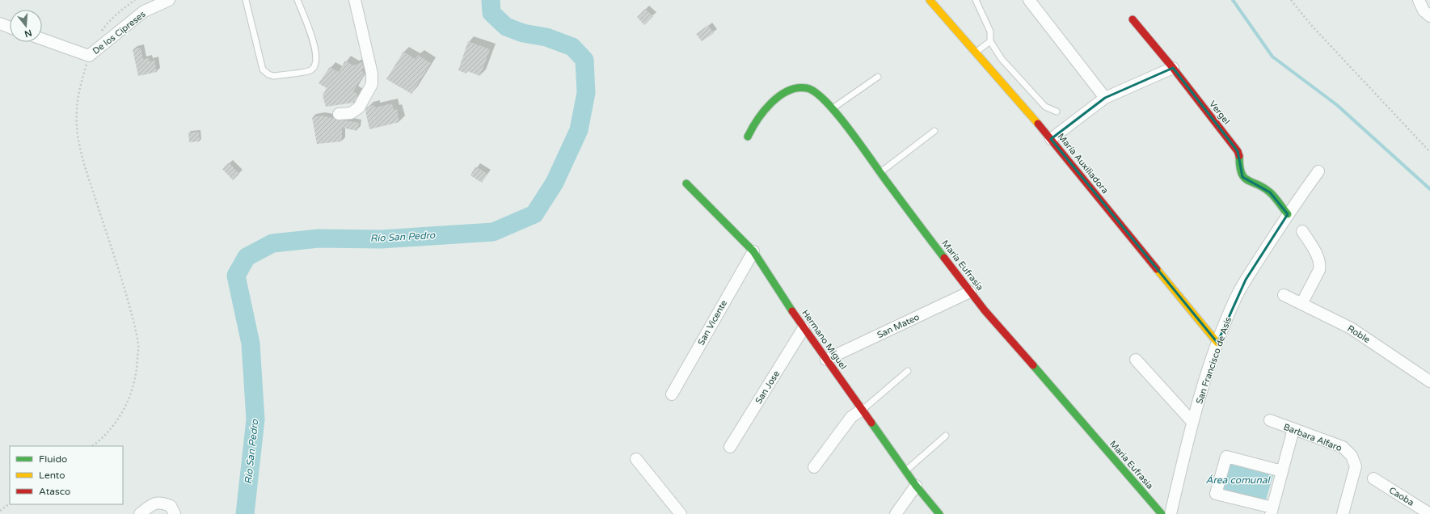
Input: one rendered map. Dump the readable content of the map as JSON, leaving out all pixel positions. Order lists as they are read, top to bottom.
{
  "streets": {
    "street": [
      "De los Cipreses",
      "Vergel",
      "María Auxiliadora",
      "María Eufrasia",
      "San Vicente",
      "San Mateo",
      "Roble",
      "Hermano Miguel",
      "San Francisco de Asís",
      "San Jose",
      "Barbara Alfaro",
      "Caoba"
    ]
  },
  "crossings": [
    ["Vergel", "San Francisco de Asís"],
    ["María Auxiliadora", "San Francisco de Asís"],
    ["María Eufrasia", "San Mateo"],
    ["San Vicente", "Hermano Miguel"],
    ["San Mateo", "Hermano Miguel"],
    ["Hermano Miguel", "San Jose"]
  ],
  "water": ["Río San Pedro", "Área comunal"],
  "legend": ["Fluido", "Lento", "Atasco"],
  "north": "bottom"
}
